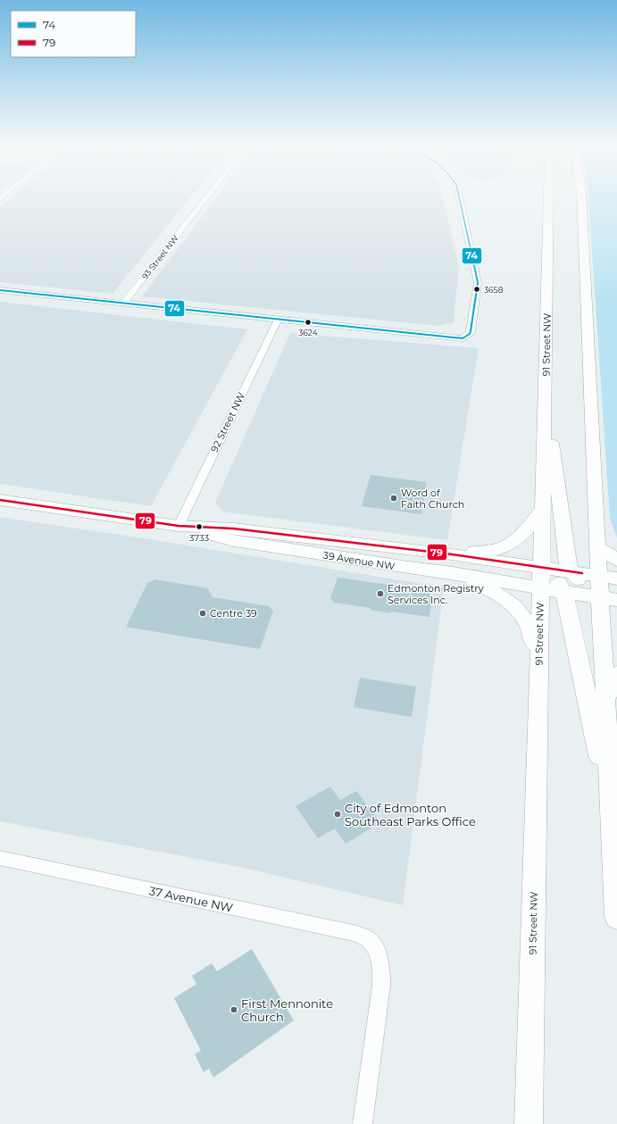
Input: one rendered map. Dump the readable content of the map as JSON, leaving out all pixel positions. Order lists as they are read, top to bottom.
{
  "streets": {
    "main road": ["91 Street NW", "39 Avenue NW"],
    "street": ["93 Street NW", "92 Street NW", "37 Avenue NW"]
  },
  "crossings": [
    ["91 Street NW", "39 Avenue NW"],
    ["92 Street NW", "39 Avenue NW"]
  ],
  "places": [
    "3658",
    "3624",
    "Word of Faith Church",
    "3733",
    "Edmonton Registry Services Inc.",
    "Centre 39",
    "City of Edmonton Southeast Parks Office",
    "First Mennonite Church"
  ],
  "lines": ["transit line 74", "transit line 79"],
  "legend": ["74", "79"]
}
